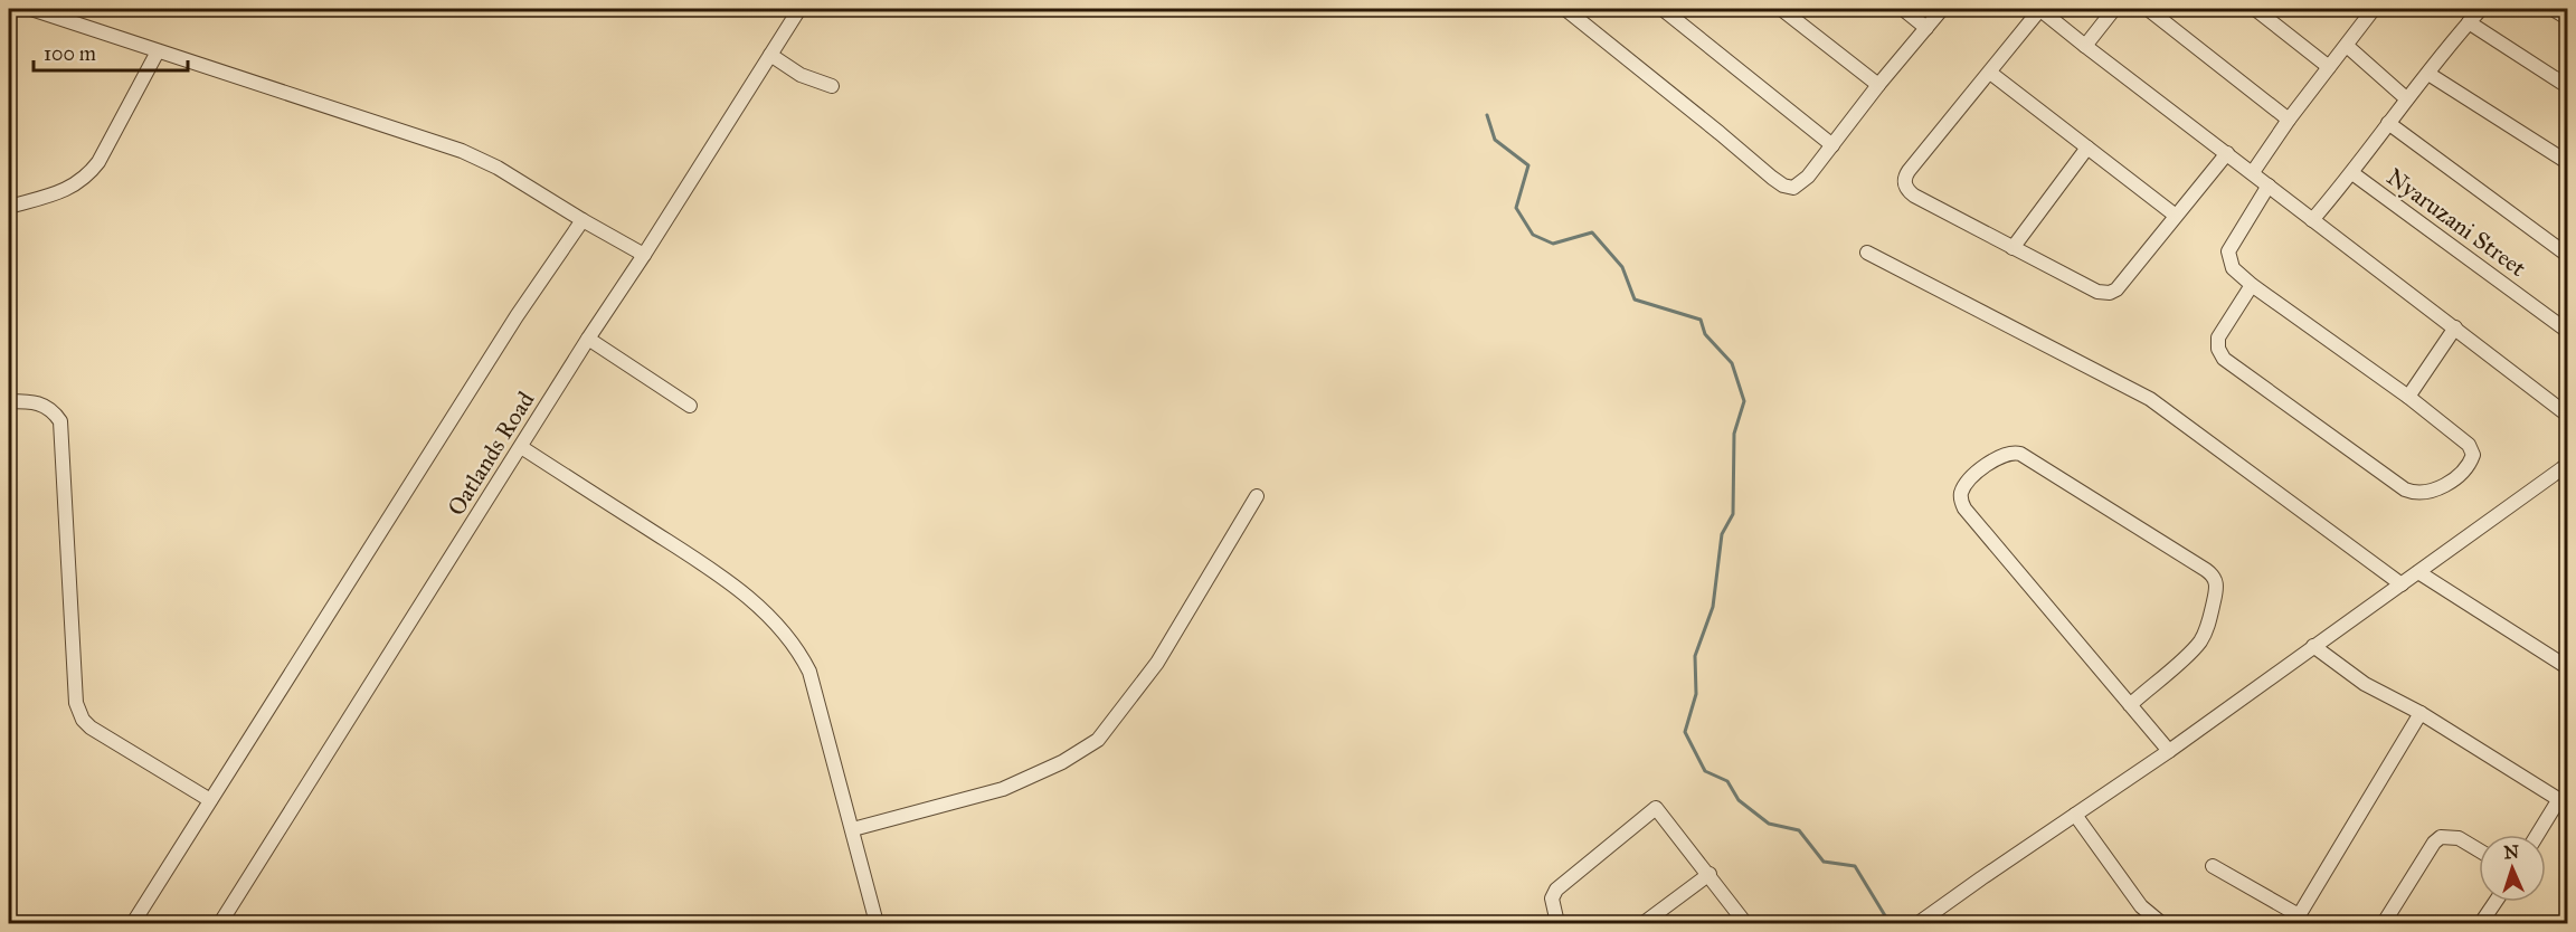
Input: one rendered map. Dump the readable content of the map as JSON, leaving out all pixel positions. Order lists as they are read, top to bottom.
{
  "streets": {
    "street": ["Nyaruzani Street", "Oatlands Road"]
  },
  "scale_bar": "100 m",
  "north": "top"
}
